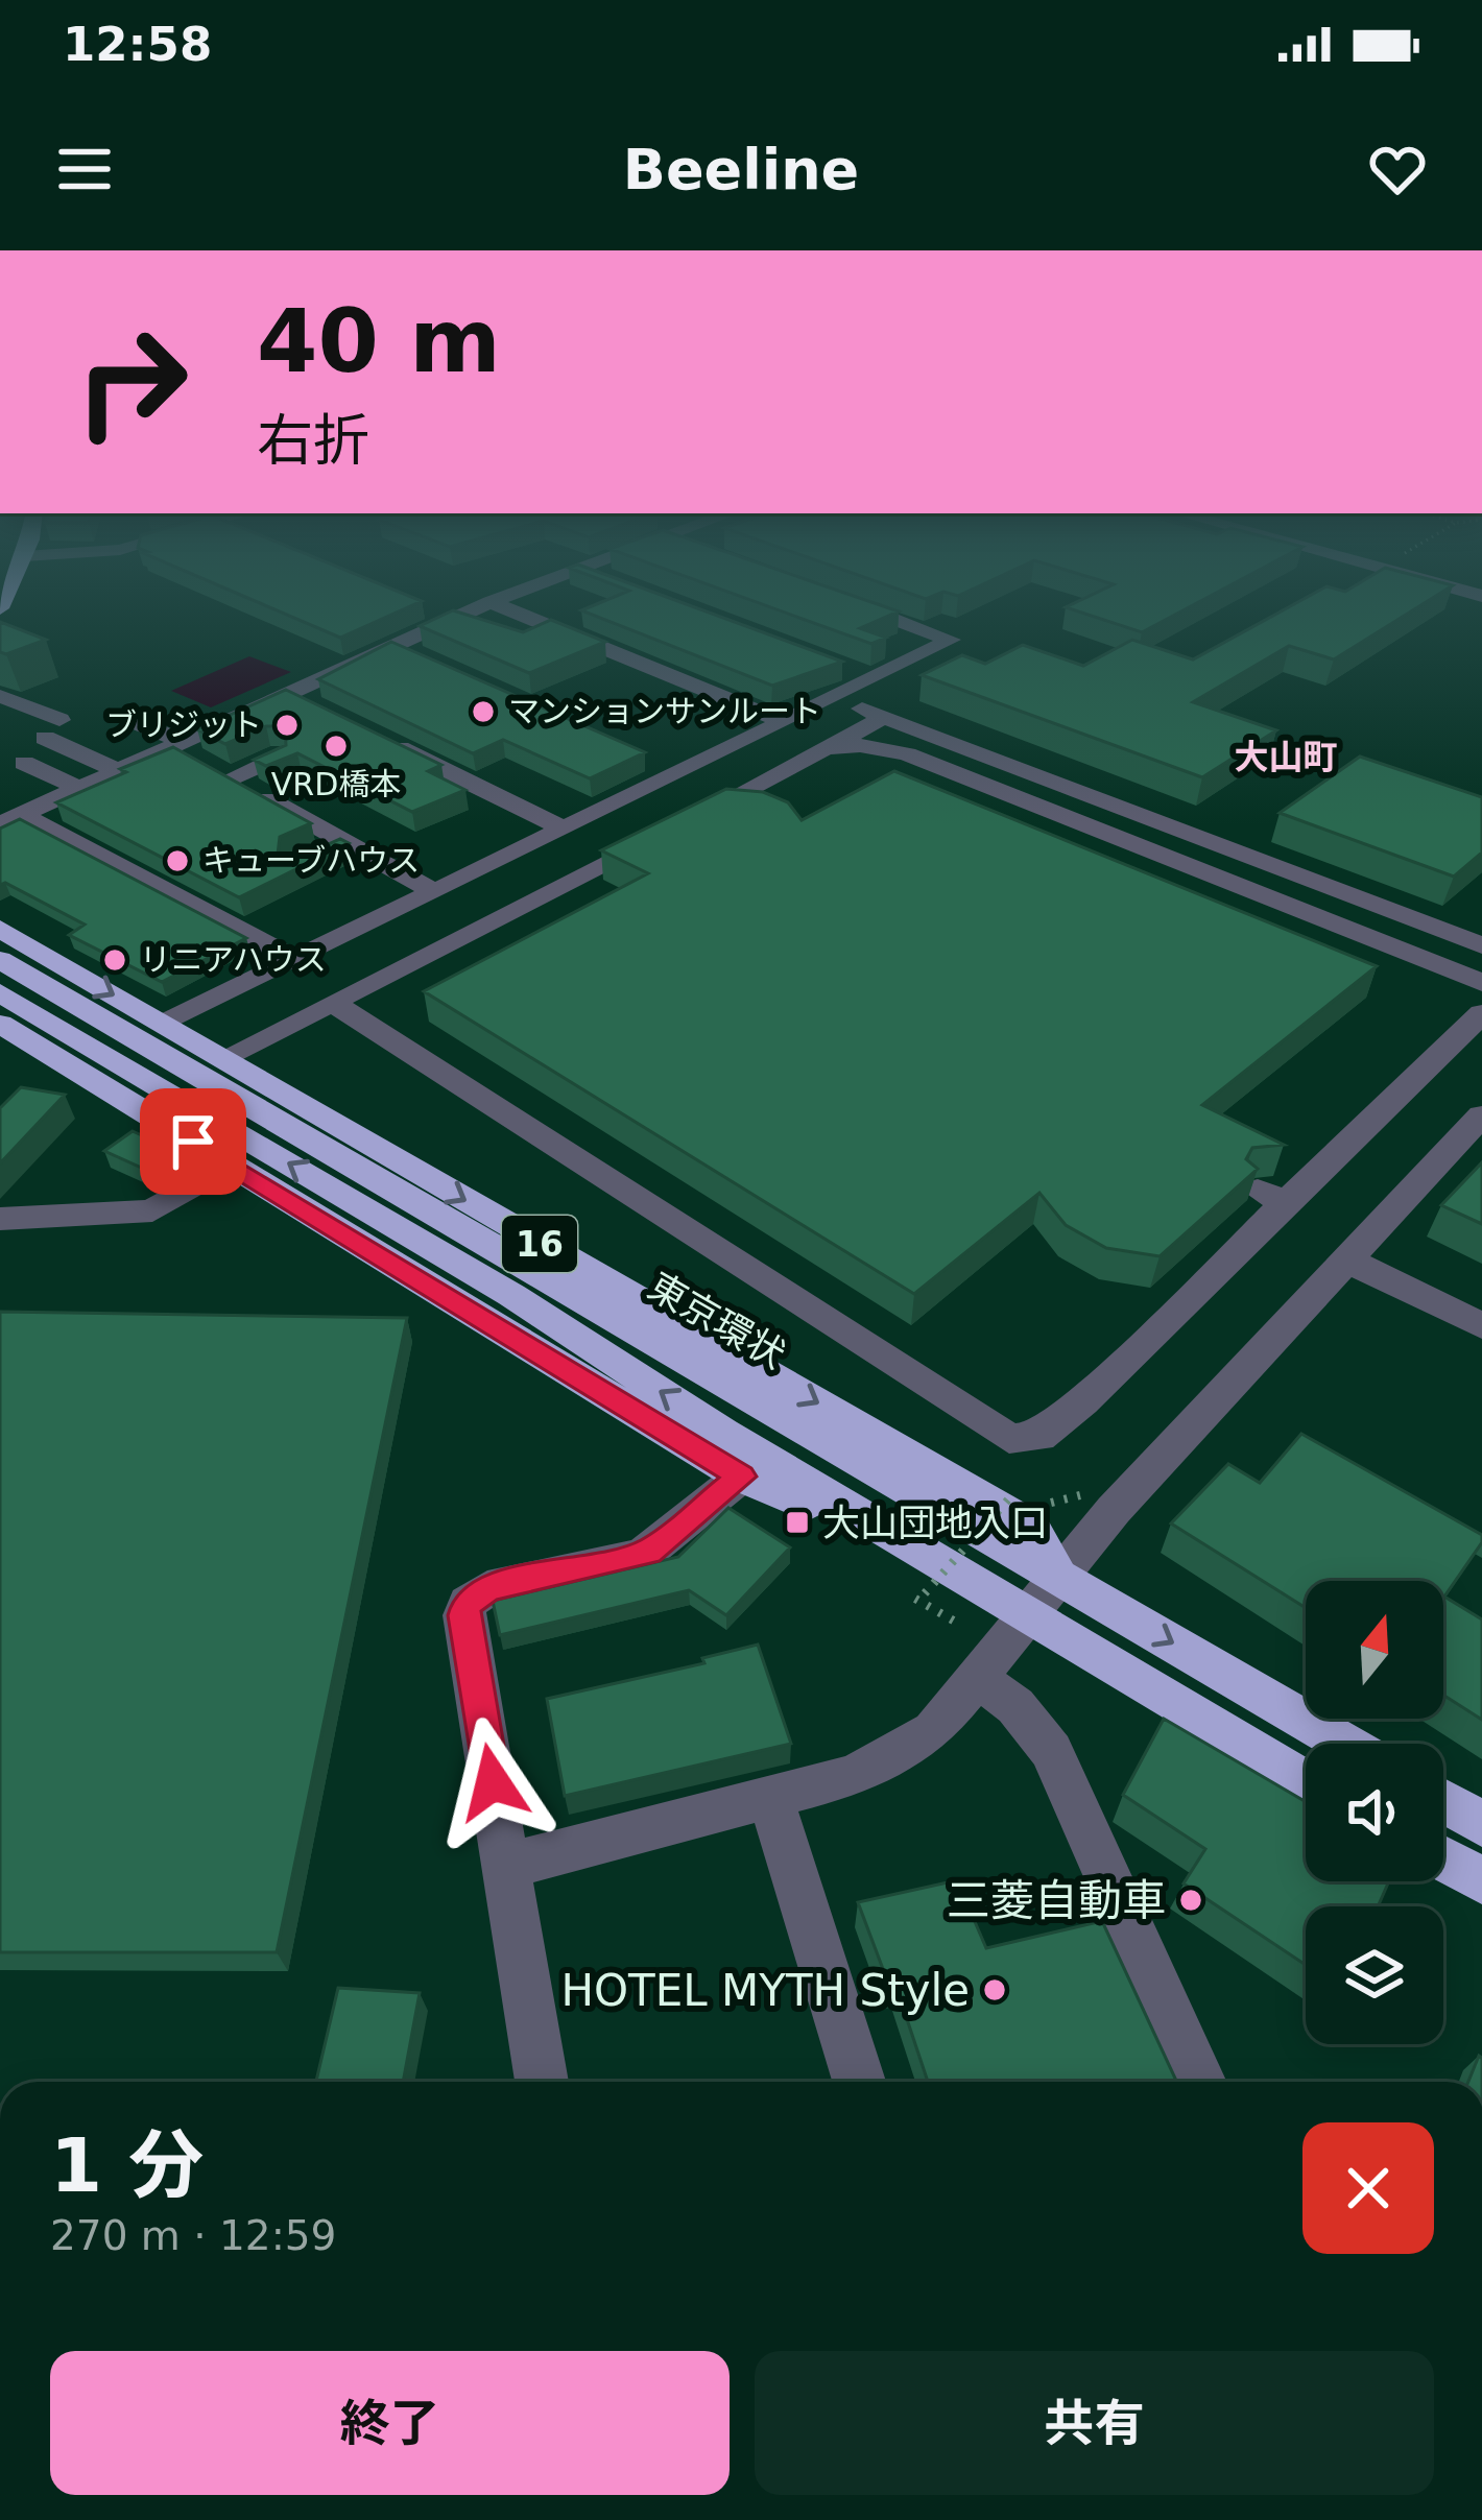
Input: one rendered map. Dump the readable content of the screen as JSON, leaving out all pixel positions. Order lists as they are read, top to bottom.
{
  "streets": {
    "highway": ["16", "東京環状"]
  },
  "crossings": [
    ["16", "東京環状"]
  ],
  "districts": ["大山町"],
  "places": {
    "other": [
      "マンションサンルート",
      "ブリジット",
      "VRD橋本",
      "キューブハウス",
      "リニアハウス",
      "三菱自動車",
      "HOTEL MYTH Style"
    ],
    "transit": ["大山団地入口"]
  },
  "north": "top",
  "page": {
    "status": "12:58",
    "header": "Beeline",
    "turn": ["40 m", "右折"],
    "heading": ["1 分", "270 m · 12:59"],
    "buttons": ["終了", "共有"]
  }
}
